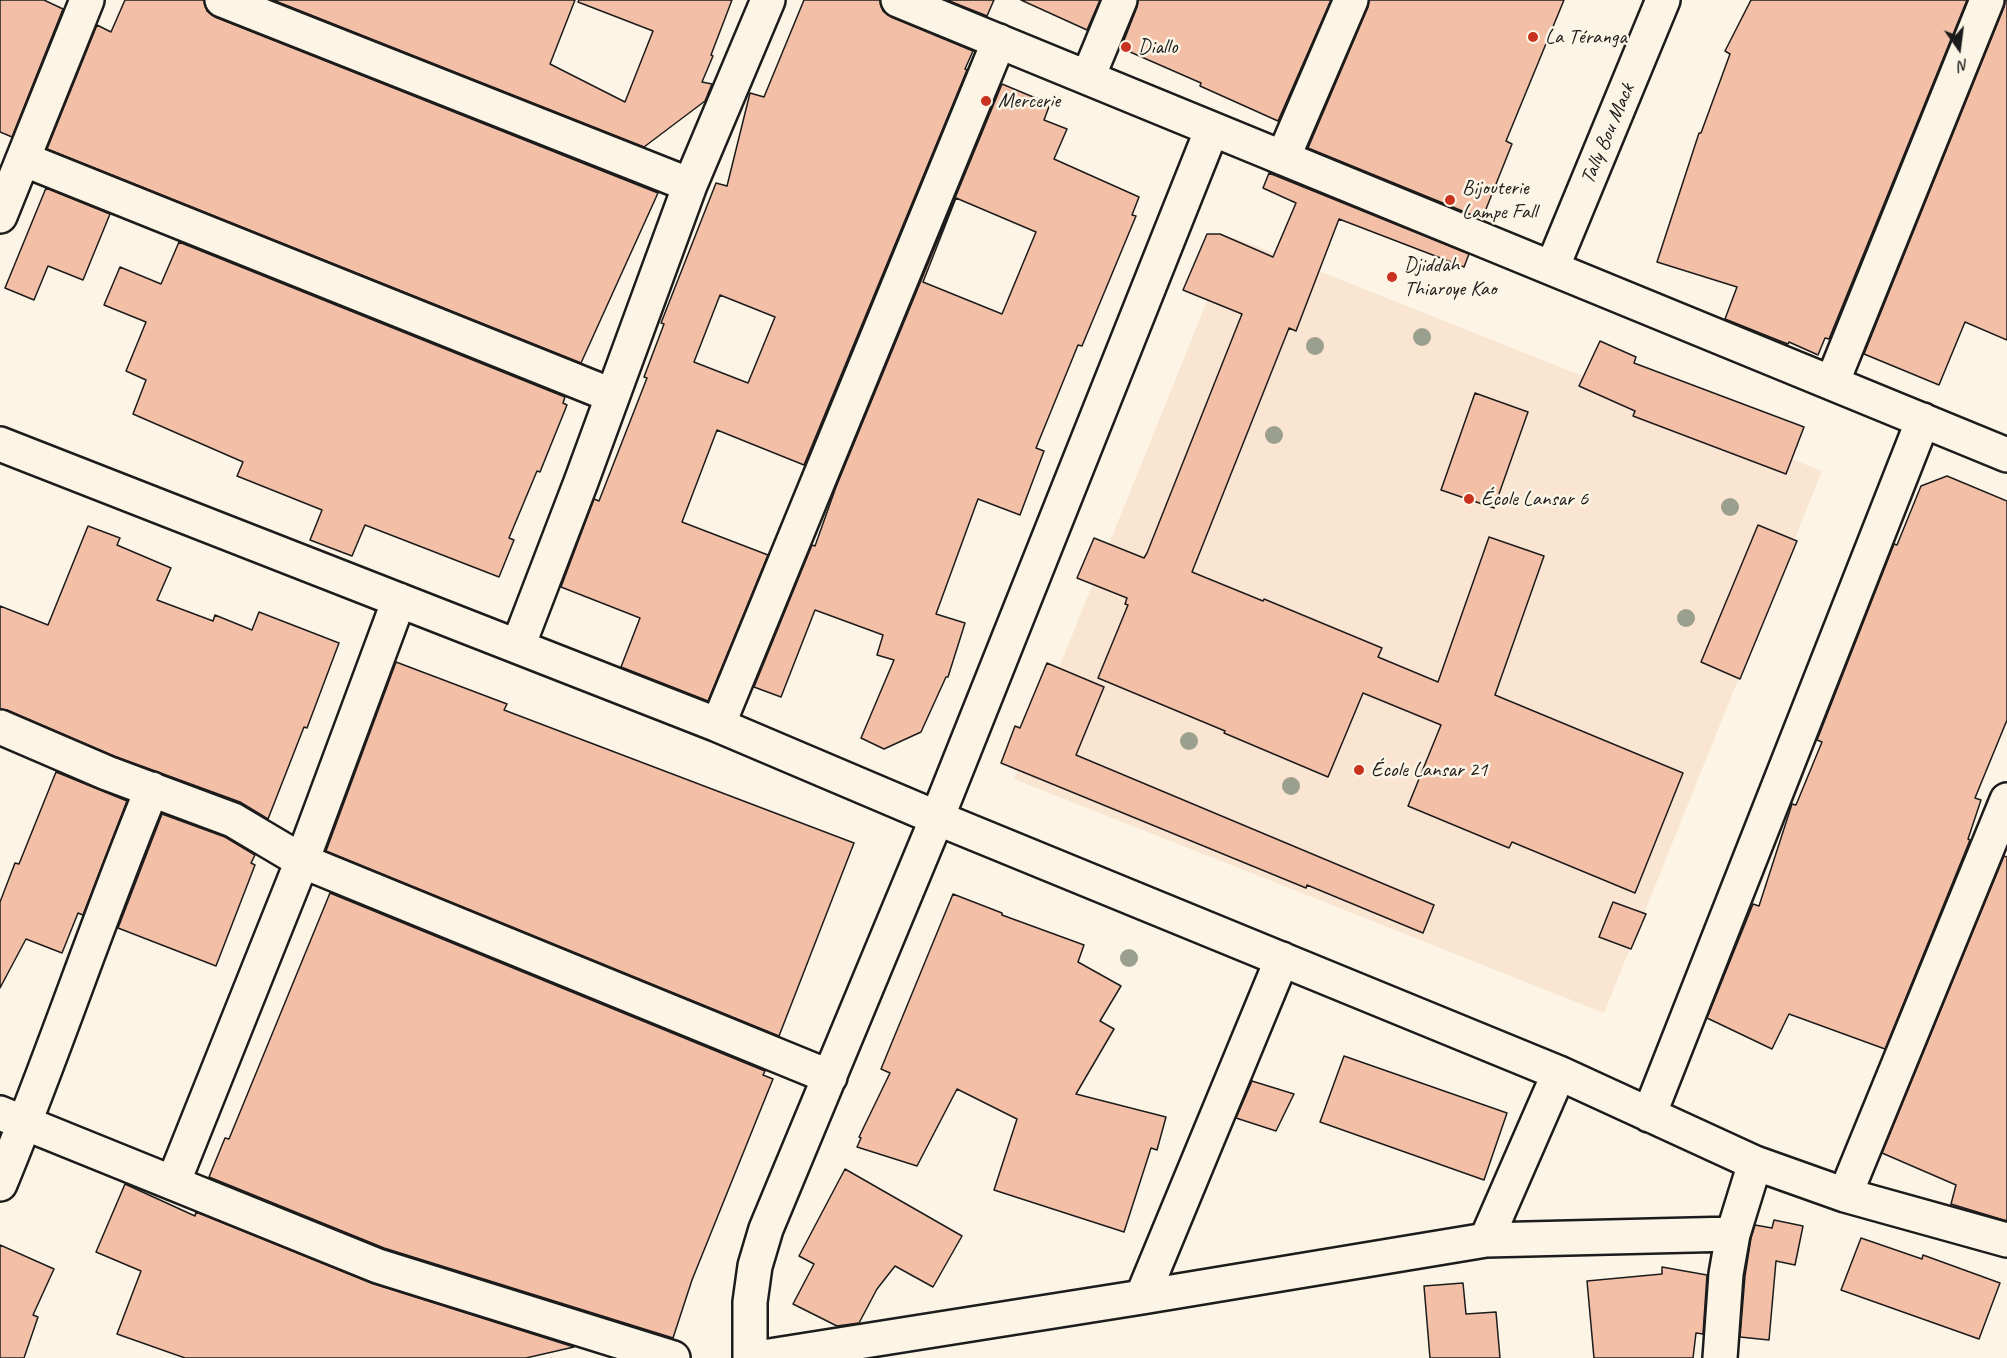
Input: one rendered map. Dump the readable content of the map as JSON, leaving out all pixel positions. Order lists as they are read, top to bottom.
{
  "streets": {
    "street": ["Tally Bou Mack"]
  },
  "places": [
    "La Téranga",
    "Diallo",
    "Mercerie",
    "Bijouterie Lampe Fall",
    "Djiddah Thiaroye Kao",
    "École Lansar 6",
    "École Lansar 21"
  ],
  "north": "bottom"
}
